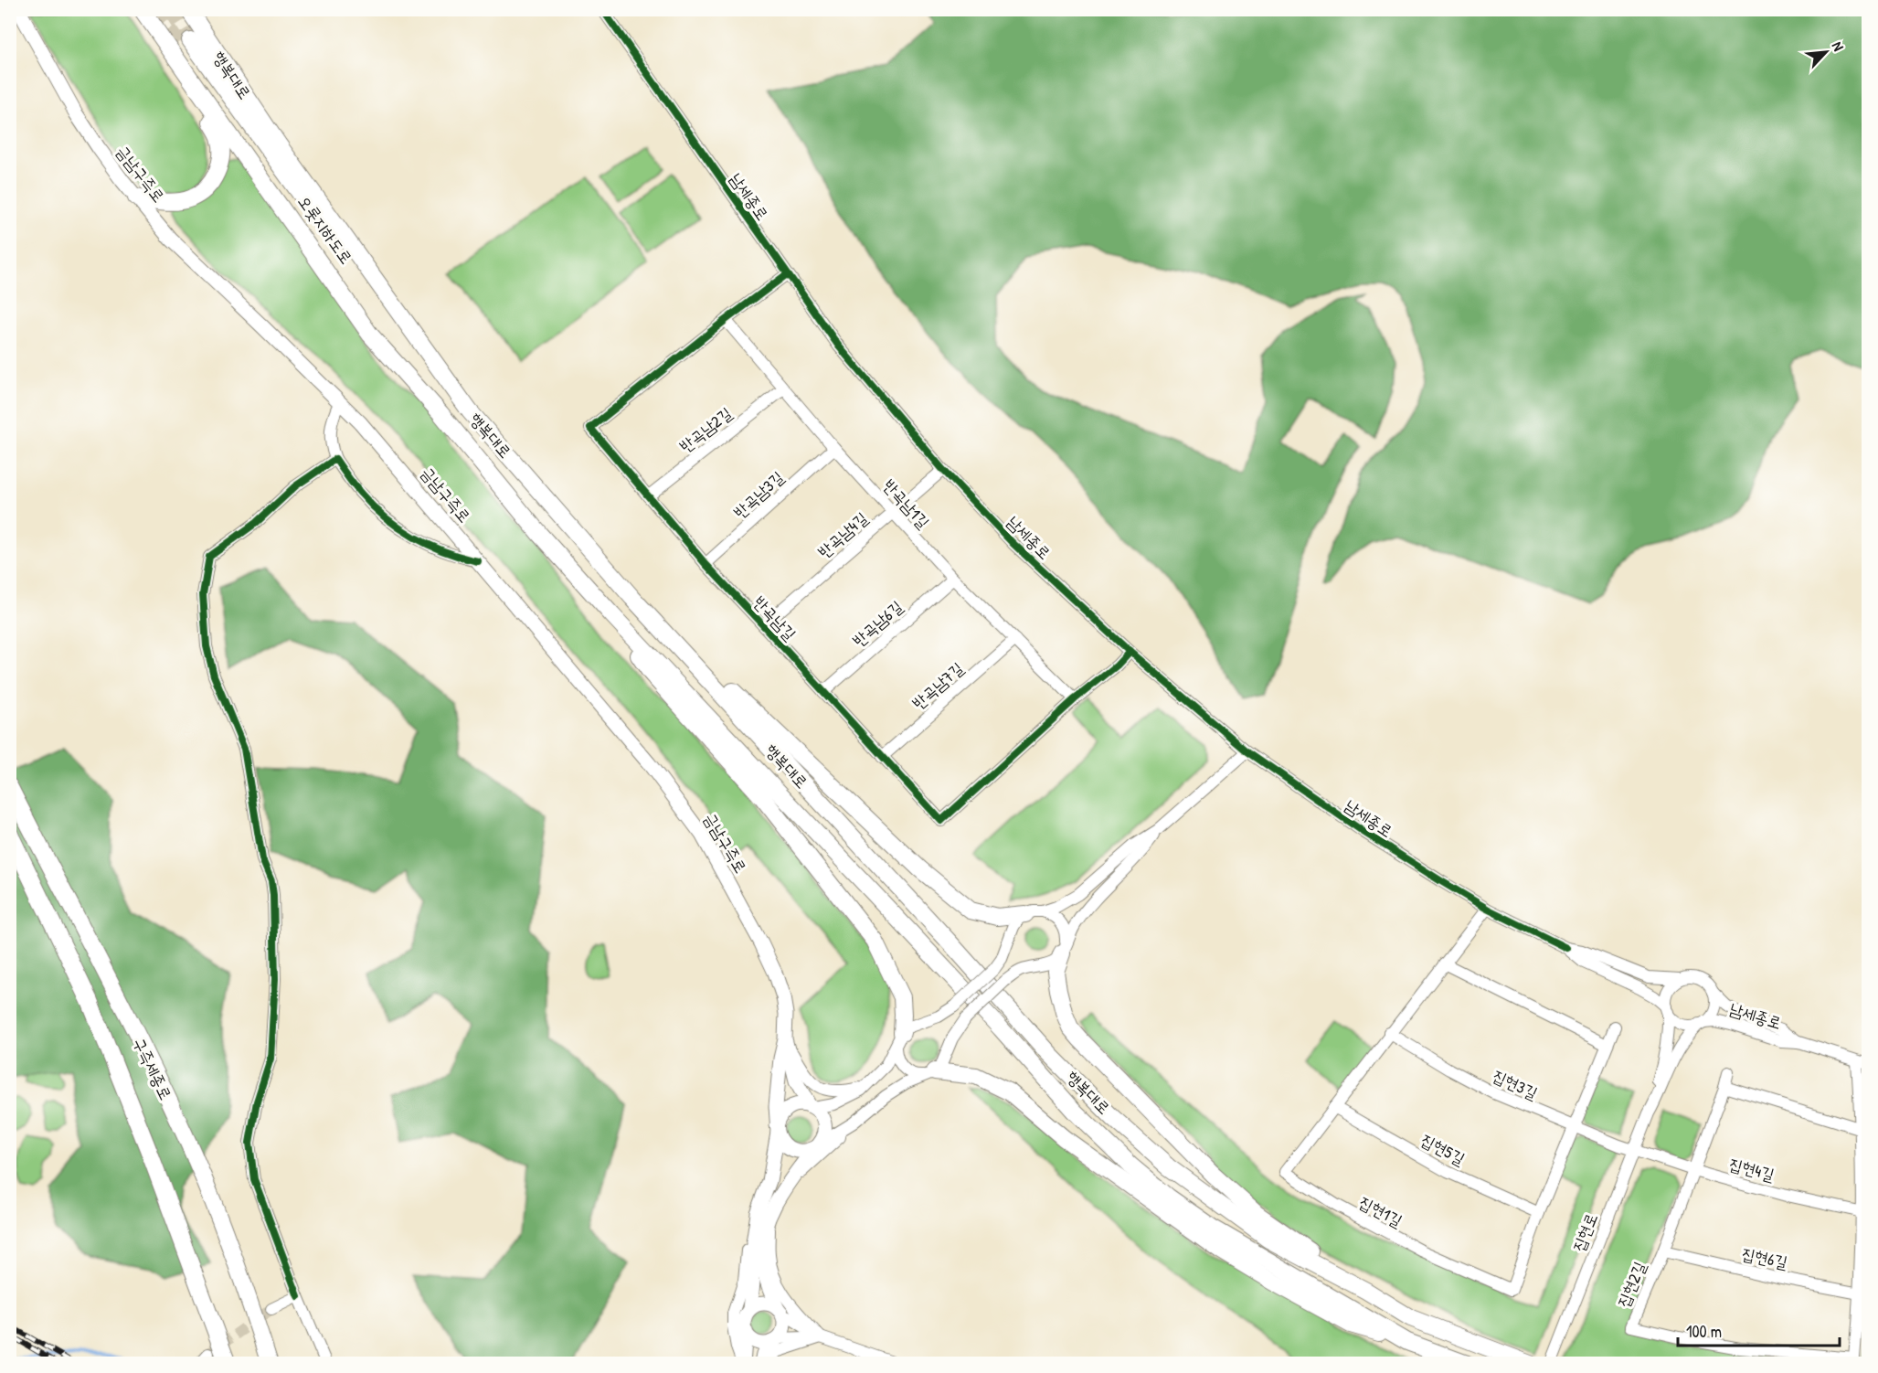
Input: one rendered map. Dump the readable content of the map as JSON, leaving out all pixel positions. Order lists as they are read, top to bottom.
{
  "streets": {
    "highway": ["행복대로", "오롯지하도로", "구즉세종로"],
    "main road": ["금남구즉로"],
    "street": [
      "남세종로",
      "반곡남2길",
      "반곡남3길",
      "반곡남1길",
      "반곡남4길",
      "반곡남길",
      "반곡남6길",
      "반곡남7길",
      "집현3길",
      "집현5길",
      "집현4길",
      "집현1길",
      "집현로",
      "집현6길",
      "집현2길"
    ]
  },
  "crossings": [
    ["행복대로", "오롯지하도로"],
    ["남세종로", "반곡남4길"],
    ["남세종로", "반곡남길"],
    ["남세종로", "집현1길"],
    ["남세종로", "집현로"],
    ["남세종로", "집현2길"],
    ["반곡남2길", "반곡남1길"],
    ["반곡남2길", "반곡남길"],
    ["반곡남3길", "반곡남1길"],
    ["반곡남3길", "반곡남길"],
    ["반곡남1길", "반곡남4길"],
    ["반곡남1길", "반곡남길"],
    ["반곡남1길", "반곡남6길"],
    ["반곡남1길", "반곡남7길"],
    ["반곡남4길", "반곡남길"],
    ["반곡남길", "반곡남6길"],
    ["반곡남길", "반곡남7길"],
    ["집현3길", "집현4길"],
    ["집현3길", "집현1길"],
    ["집현3길", "집현로"],
    ["집현5길", "집현1길"],
    ["집현4길", "집현로"],
    ["집현4길", "집현2길"],
    ["집현6길", "집현2길"]
  ],
  "scale_bar": "100 m",
  "north": "top right"
}
